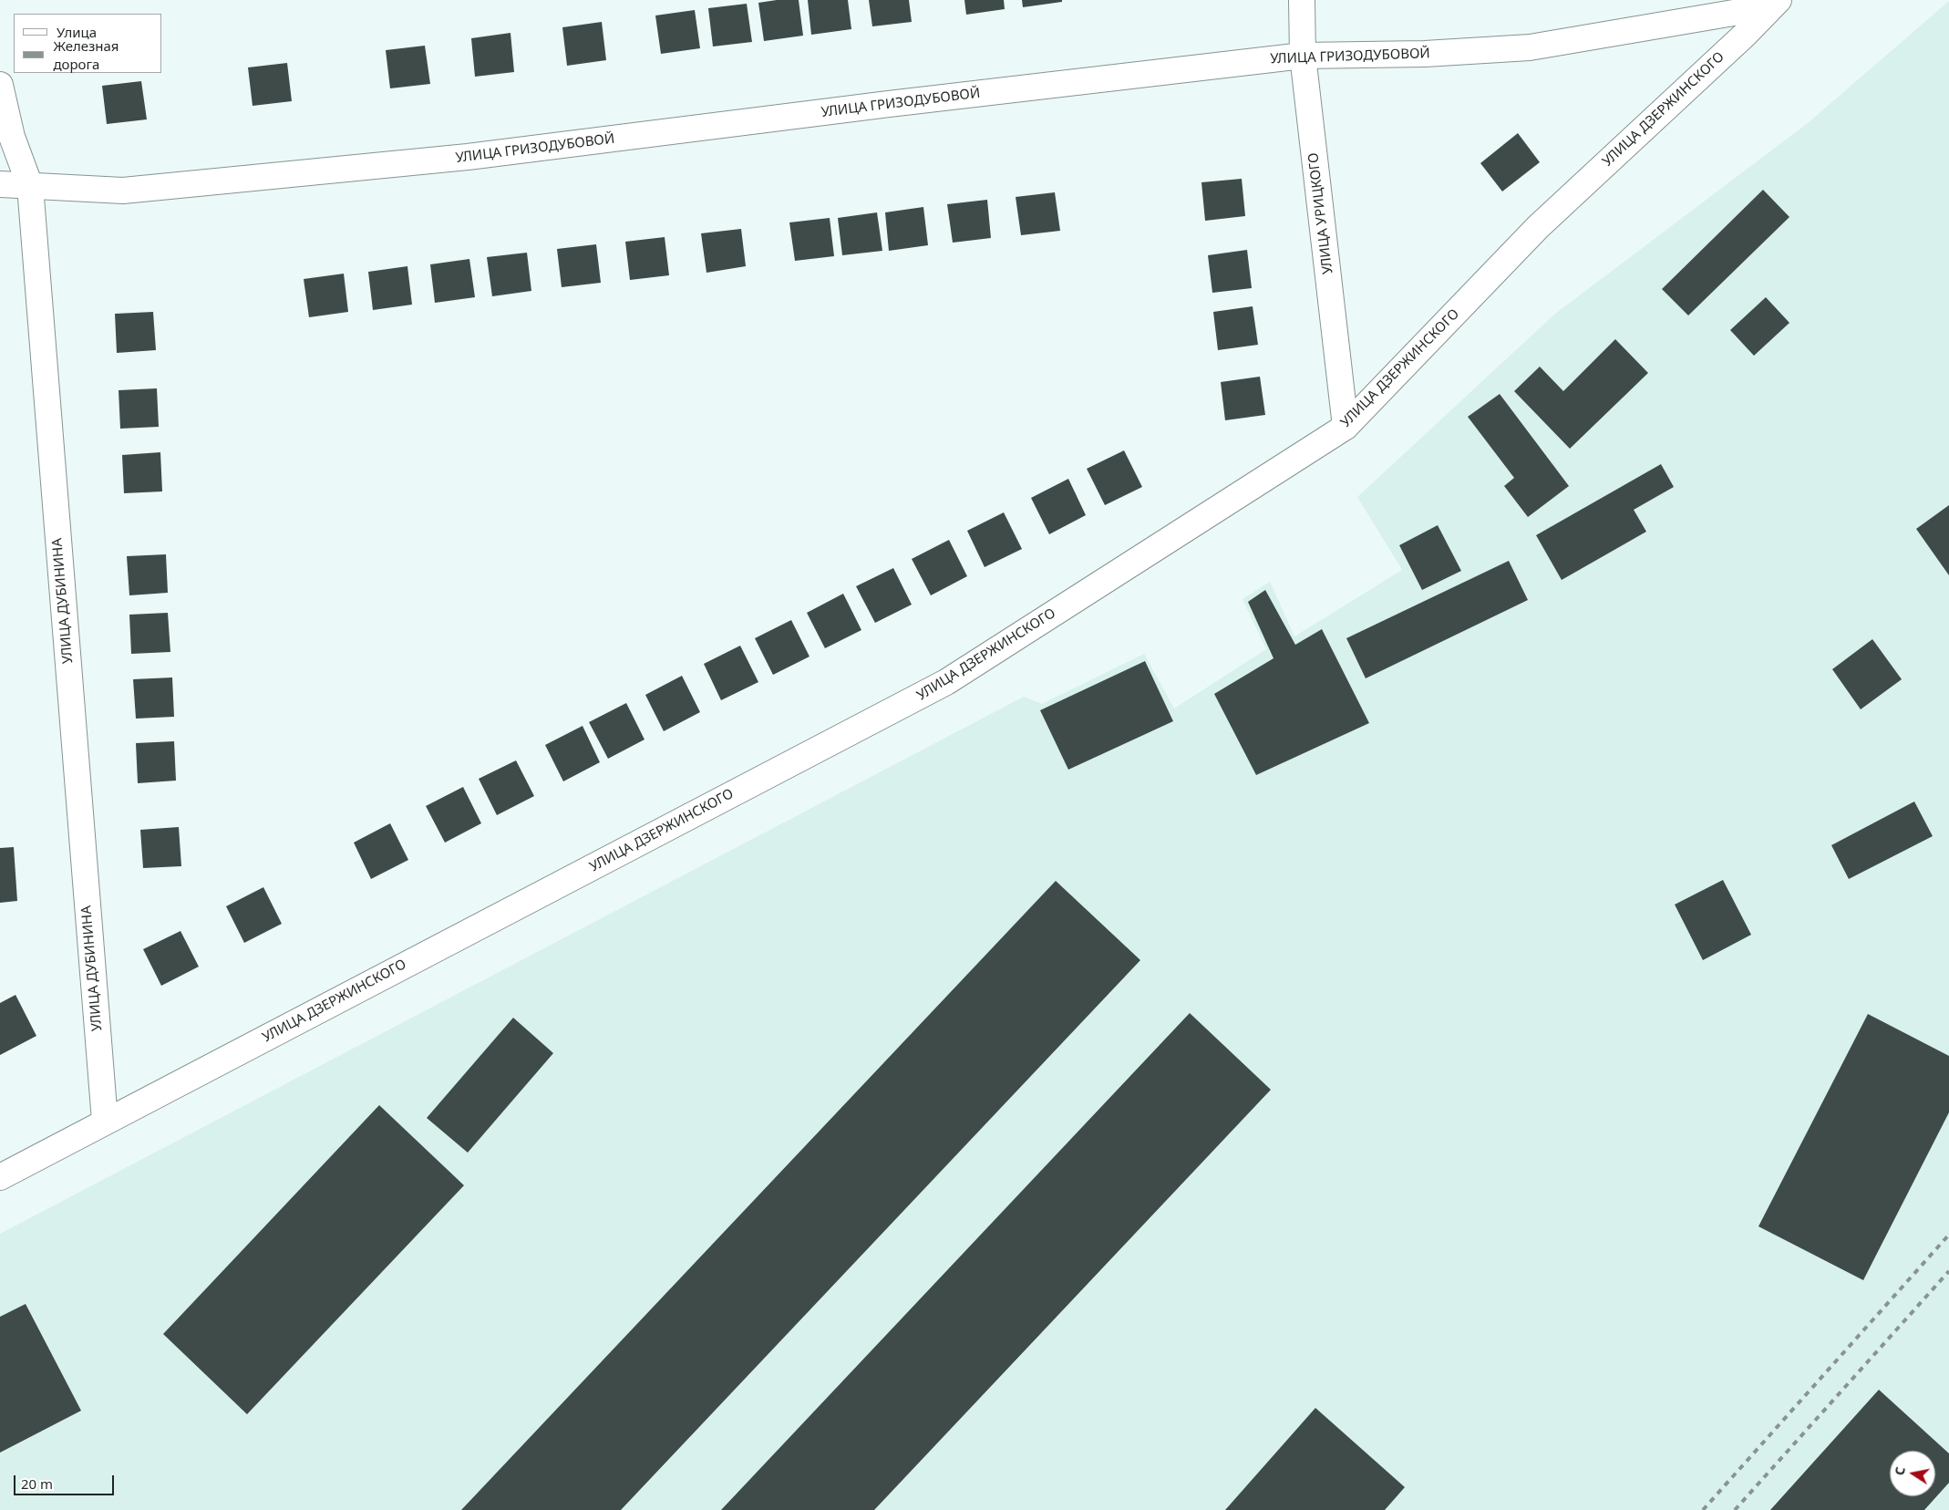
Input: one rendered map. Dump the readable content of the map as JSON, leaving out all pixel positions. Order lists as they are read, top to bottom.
{
  "streets": {
    "street": [
      "УЛИЦА ГРИЗОДУБОВОЙ",
      "УЛИЦА ДЗЕРЖИНСКОГО",
      "УЛИЦА УРИЦКОГО",
      "УЛИЦА ДУБИНИНА"
    ]
  },
  "crossings": [
    ["УЛИЦА ГРИЗОДУБОВОЙ", "УЛИЦА ДЗЕРЖИНСКОГО"],
    ["УЛИЦА ГРИЗОДУБОВОЙ", "УЛИЦА УРИЦКОГО"],
    ["УЛИЦА ГРИЗОДУБОВОЙ", "УЛИЦА ДУБИНИНА"],
    ["УЛИЦА ДЗЕРЖИНСКОГО", "УЛИЦА УРИЦКОГО"],
    ["УЛИЦА ДЗЕРЖИНСКОГО", "УЛИЦА ДУБИНИНА"]
  ],
  "legend": ["Улица", "Железная дорога"],
  "scale_bar": "20 m",
  "north": "left"
}
